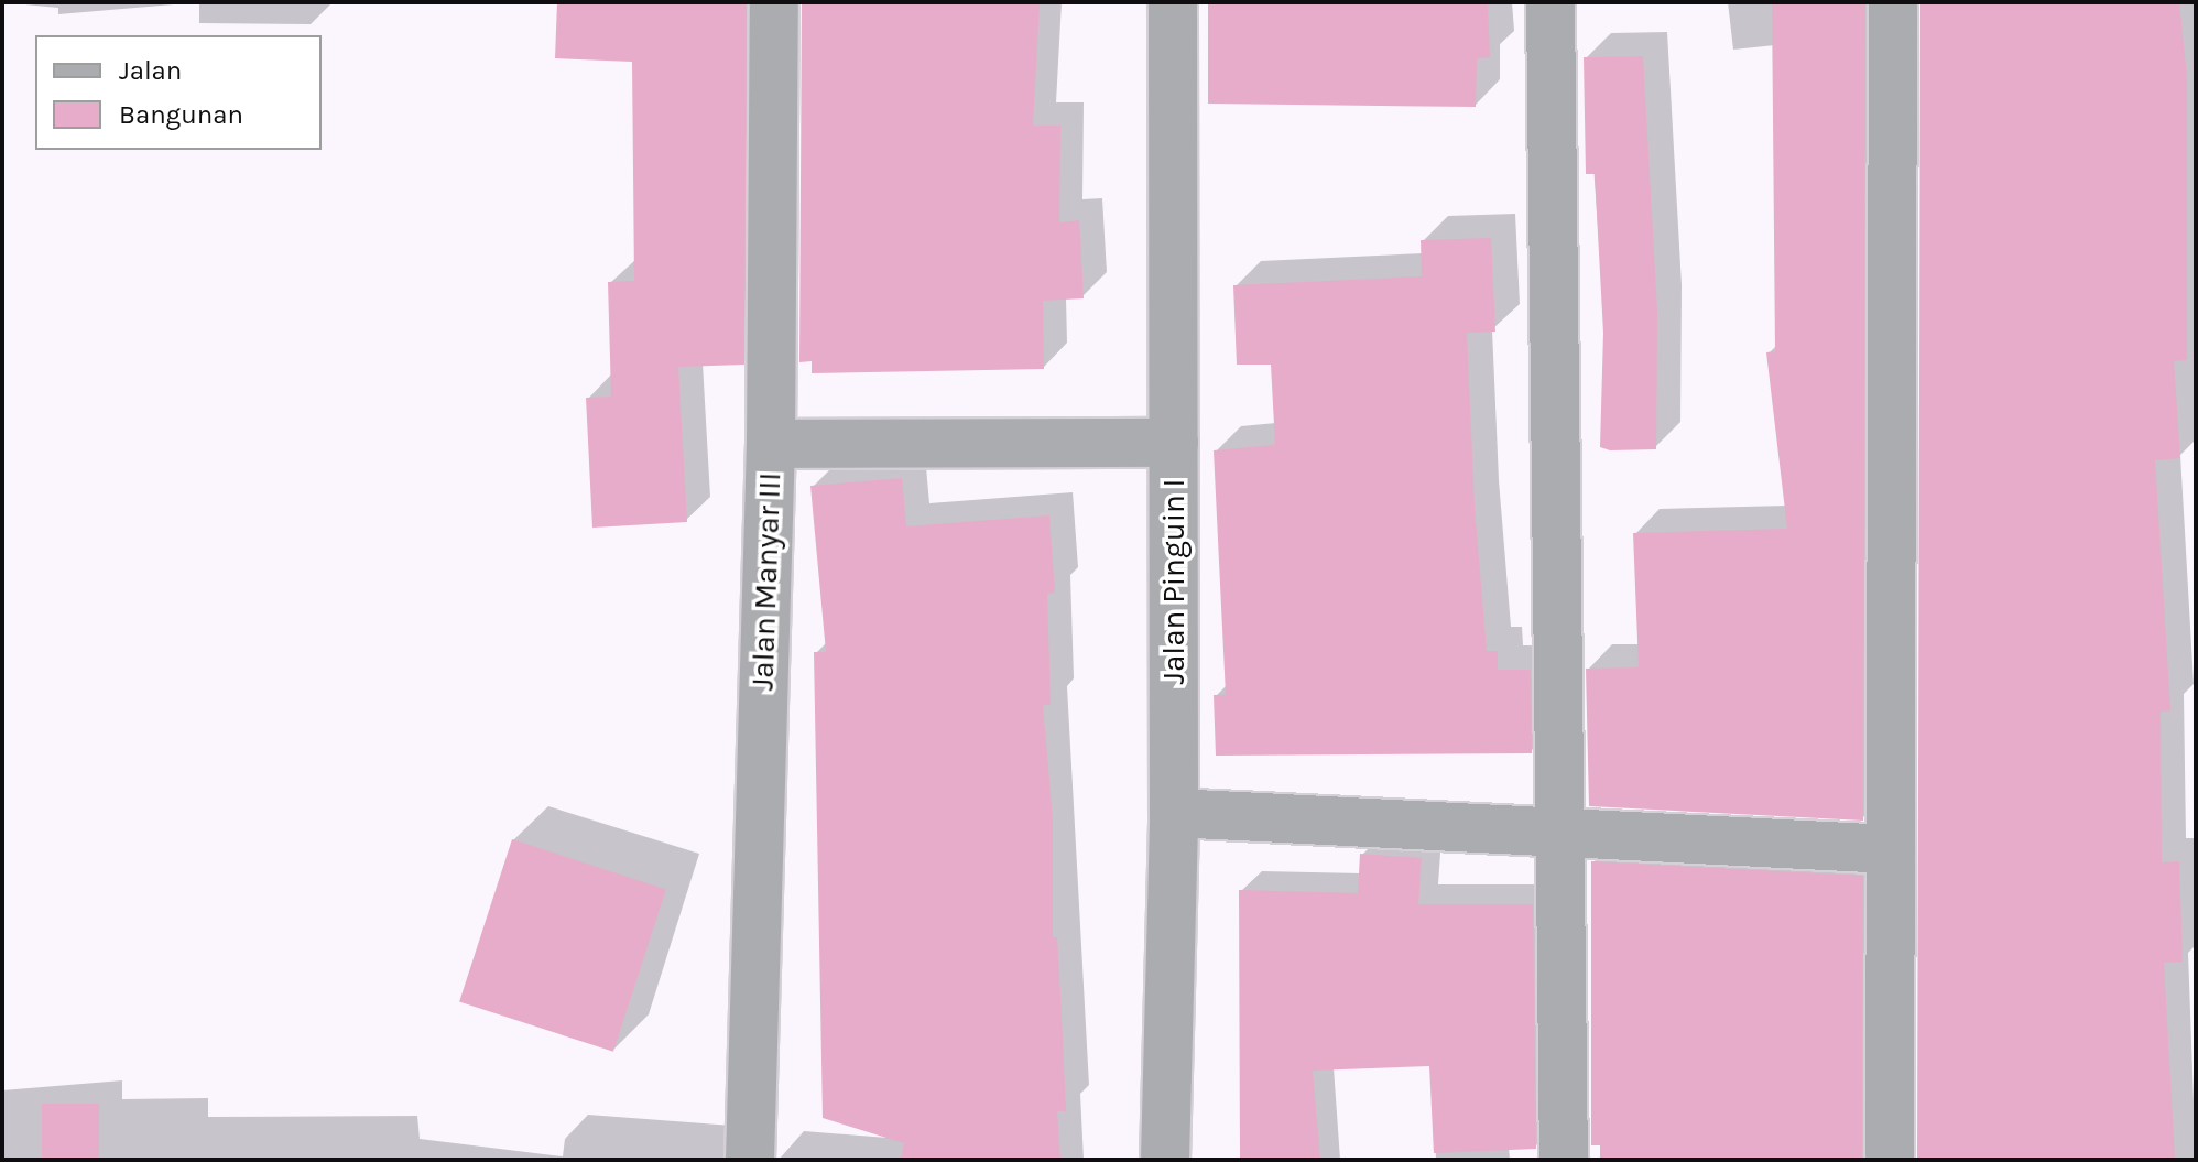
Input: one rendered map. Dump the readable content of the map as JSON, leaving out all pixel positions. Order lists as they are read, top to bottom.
{
  "streets": {
    "street": ["Jalan Manyar III", "Jalan Pinguin I"]
  },
  "legend": ["Jalan", "Bangunan"]
}
